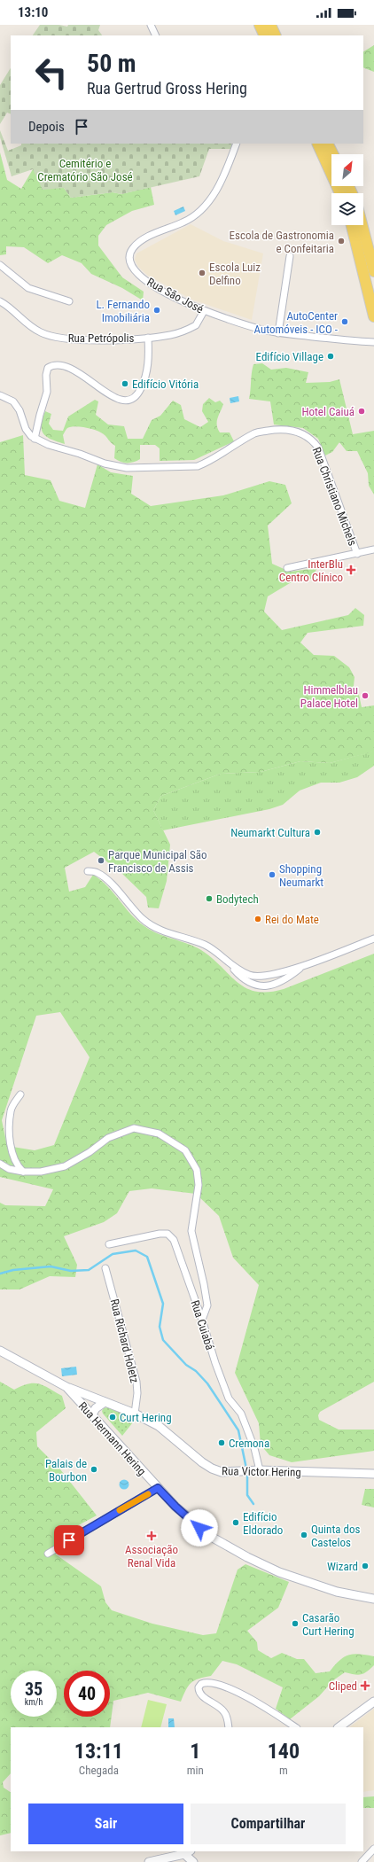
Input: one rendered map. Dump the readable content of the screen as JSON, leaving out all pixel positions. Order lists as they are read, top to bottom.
{
  "streets": {
    "street": [
      "Rua São José",
      "Rua Petrópolis",
      "Rua Christiano Michels",
      "Rua Cuiabá",
      "Rua Richard Holetz",
      "Rua Hermann Hering",
      "Rua Victor Hering"
    ]
  },
  "crossings": [
    ["Rua São José", "Rua Petrópolis"],
    ["Rua Cuiabá", "Rua Victor Hering"],
    ["Rua Richard Holetz", "Rua Victor Hering"],
    ["Rua Hermann Hering", "Rua Victor Hering"]
  ],
  "parks": ["Cemitério e Crematório São José"],
  "places": {
    "other": [
      "Escola de Gastronomia e Confeitaria",
      "Escola Luiz Delfino",
      "L. Fernando Imobiliária",
      "AutoCenter Automóveis - ICO -",
      "Edifício Village",
      "Edifício Vitória",
      "Hotel Caiuá",
      "Himmelblau Palace Hotel",
      "Neumarkt Cultura",
      "Parque Municipal São Francisco de Assis",
      "Shopping Neumarkt",
      "Bodytech",
      "Rei do Mate",
      "Curt Hering",
      "Cremona",
      "Palais de Bourbon",
      "Edifício Eldorado",
      "Quinta dos Castelos",
      "Wizard",
      "Casarão Curt Hering"
    ],
    "health": ["InterBlu Centro Clínico", "Associação Renal Vida", "Cliped"]
  },
  "north": "top right",
  "page": {
    "status": "13:10",
    "turn": ["50 m", "Rua Gertrud Gross Hering"],
    "then": "Depois",
    "speed": "35 km/h",
    "limit": "40",
    "eta": [
      "13:11",
      "Chegada",
      "1",
      "min",
      "140",
      "m"
    ],
    "buttons": ["Sair", "Compartilhar"]
  }
}
